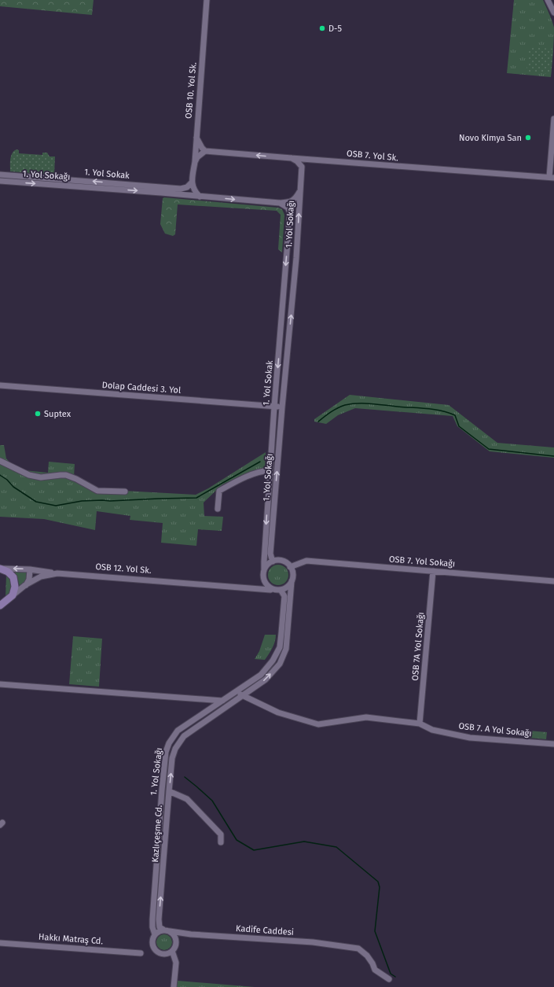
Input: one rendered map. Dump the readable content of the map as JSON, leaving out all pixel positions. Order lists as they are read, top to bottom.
{
  "streets": {
    "main road": ["OSB 12. Yol Sk."],
    "street": [
      "OSB 10. Yol Sk.",
      "OSB 7. Yol Sk.",
      "1. Yol Sokak",
      "1. Yol Sokağı",
      "Dolap Caddesi 3. Yol",
      "OSB 7. Yol Sokağı",
      "OSB 7A Yol Sokağı",
      "OSB 7. A Yol Sokağı",
      "Kazlıçeşme Cd.",
      "Kadife Caddesi",
      "Hakkı Matraş Cd."
    ]
  },
  "crossings": [
    ["OSB 10. Yol Sk.", "1. Yol Sokak"],
    ["1. Yol Sokak", "1. Yol Sokağı"],
    ["1. Yol Sokak", "Dolap Caddesi 3. Yol"],
    ["1. Yol Sokak", "OSB 7. Yol Sokağı"],
    ["1. Yol Sokak", "OSB 12. Yol Sk."],
    ["1. Yol Sokağı", "Dolap Caddesi 3. Yol"],
    ["1. Yol Sokağı", "OSB 7. Yol Sokağı"],
    ["1. Yol Sokağı", "OSB 12. Yol Sk."],
    ["1. Yol Sokağı", "OSB 7. A Yol Sokağı"],
    ["1. Yol Sokağı", "Kazlıçeşme Cd."],
    ["1. Yol Sokağı", "Kadife Caddesi"],
    ["OSB 7. Yol Sokağı", "OSB 12. Yol Sk."],
    ["OSB 7. Yol Sokağı", "OSB 7A Yol Sokağı"],
    ["OSB 7A Yol Sokağı", "OSB 7. A Yol Sokağı"],
    ["OSB 7. A Yol Sokağı", "Kazlıçeşme Cd."],
    ["Kazlıçeşme Cd.", "Kadife Caddesi"]
  ],
  "one_way": ["Kazlıçeşme Cd."],
  "places": ["D-5", "Novo Kimya San", "Suptex"]
}
